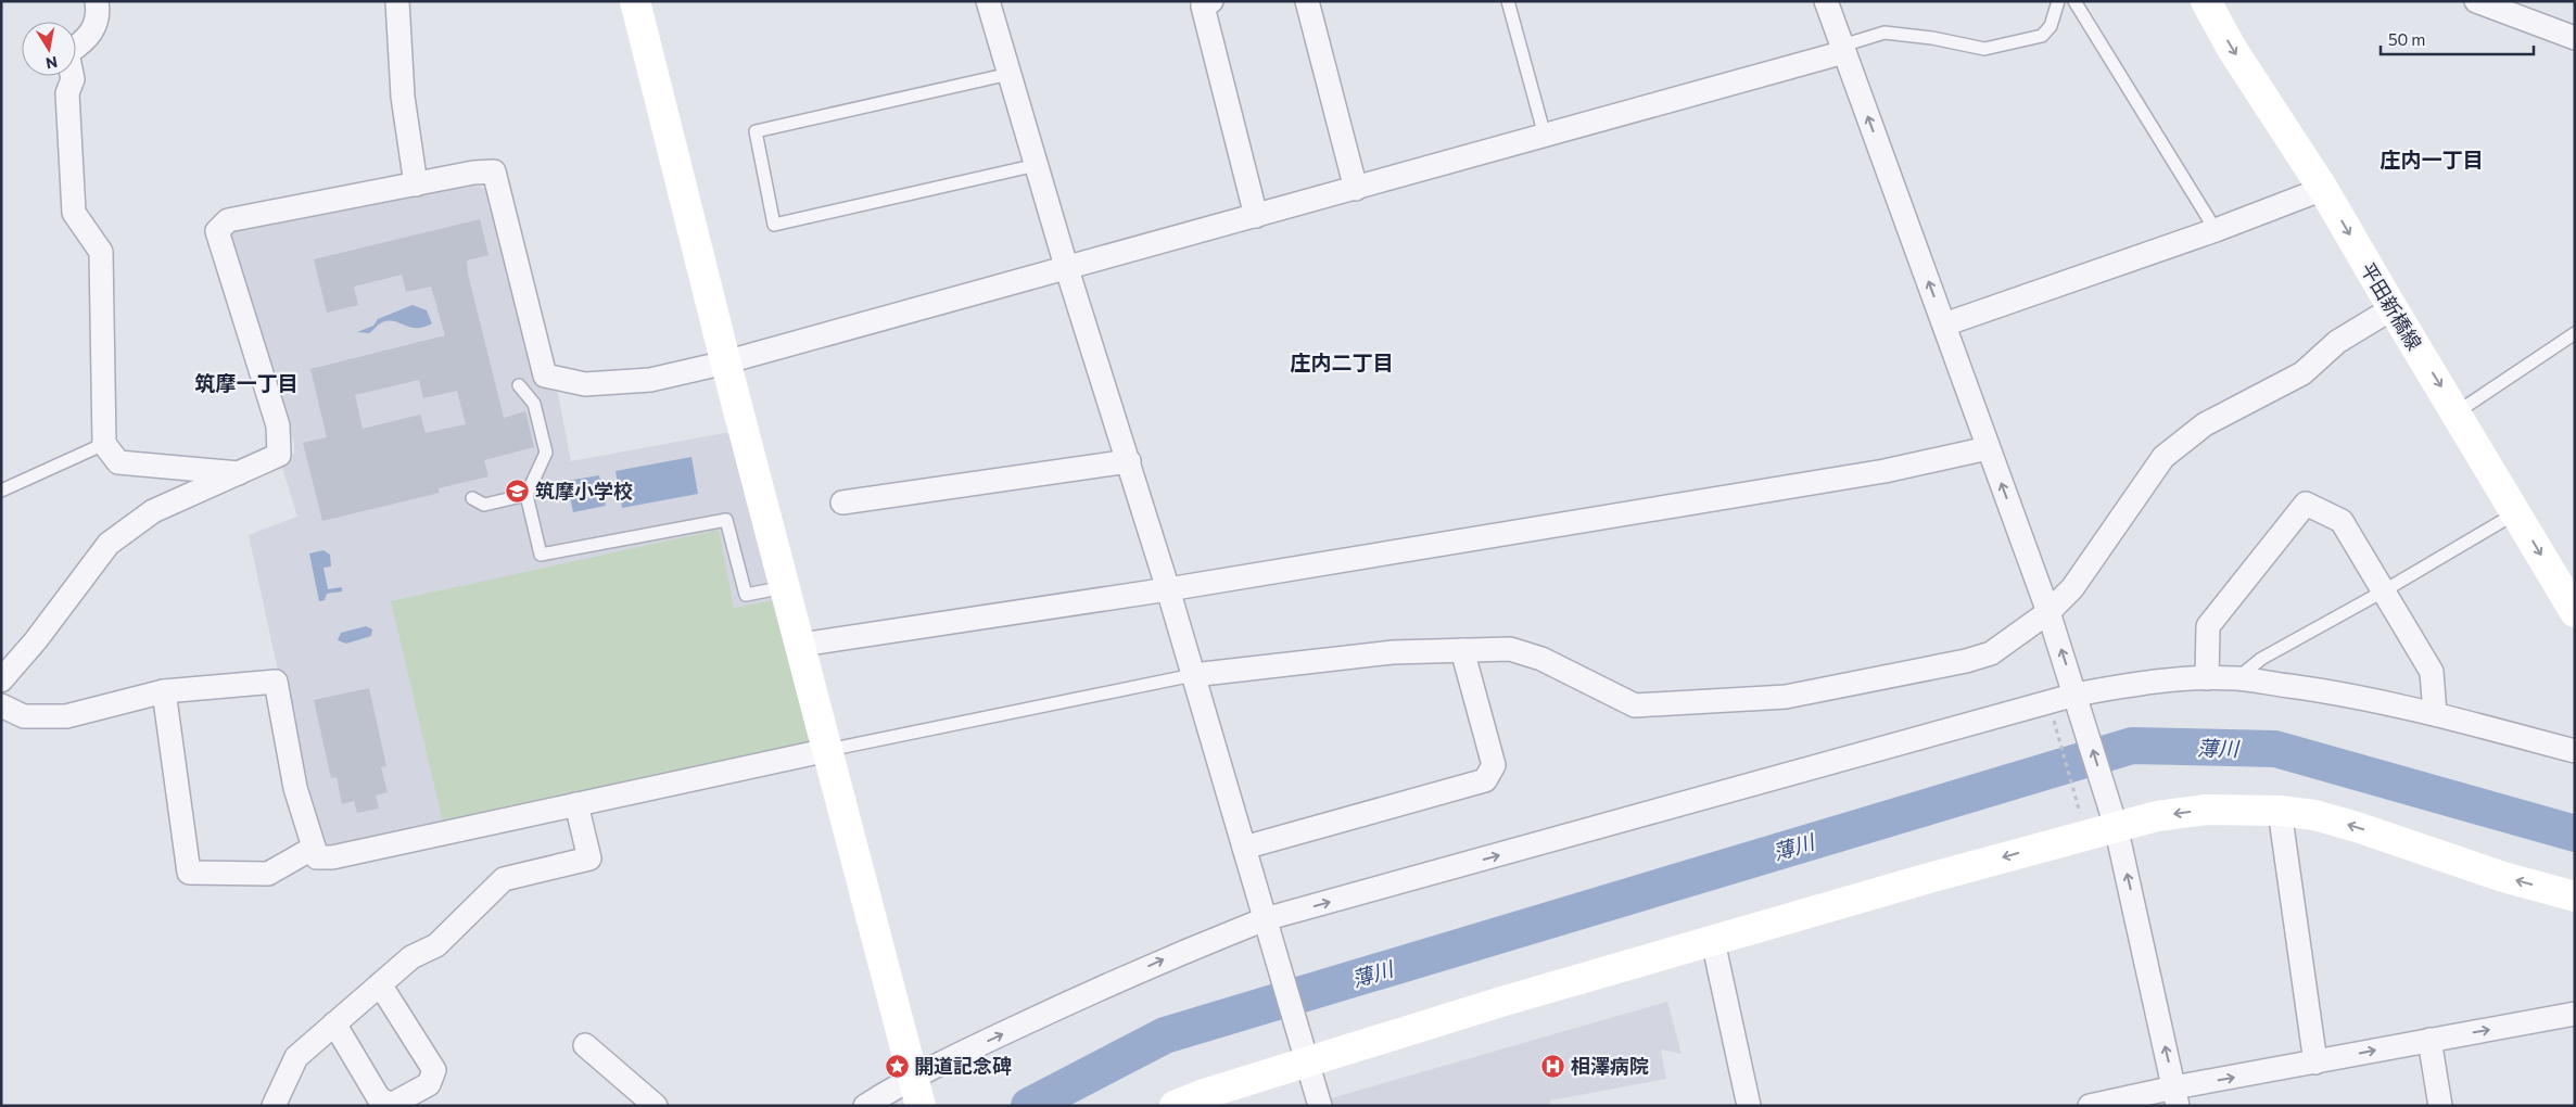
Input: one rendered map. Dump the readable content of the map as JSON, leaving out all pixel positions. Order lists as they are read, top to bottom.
{
  "streets": {
    "street": ["平田新橋線"]
  },
  "one_way": ["平田新橋線"],
  "districts": ["庄内一丁目", "庄内二丁目", "筑摩一丁目"],
  "water": ["薄川"],
  "places": {
    "school or university": ["筑摩小学校"],
    "place": ["開道記念碑"],
    "hospital": ["相澤病院"]
  },
  "scale_bar": "50 m",
  "north": "bottom"
}
